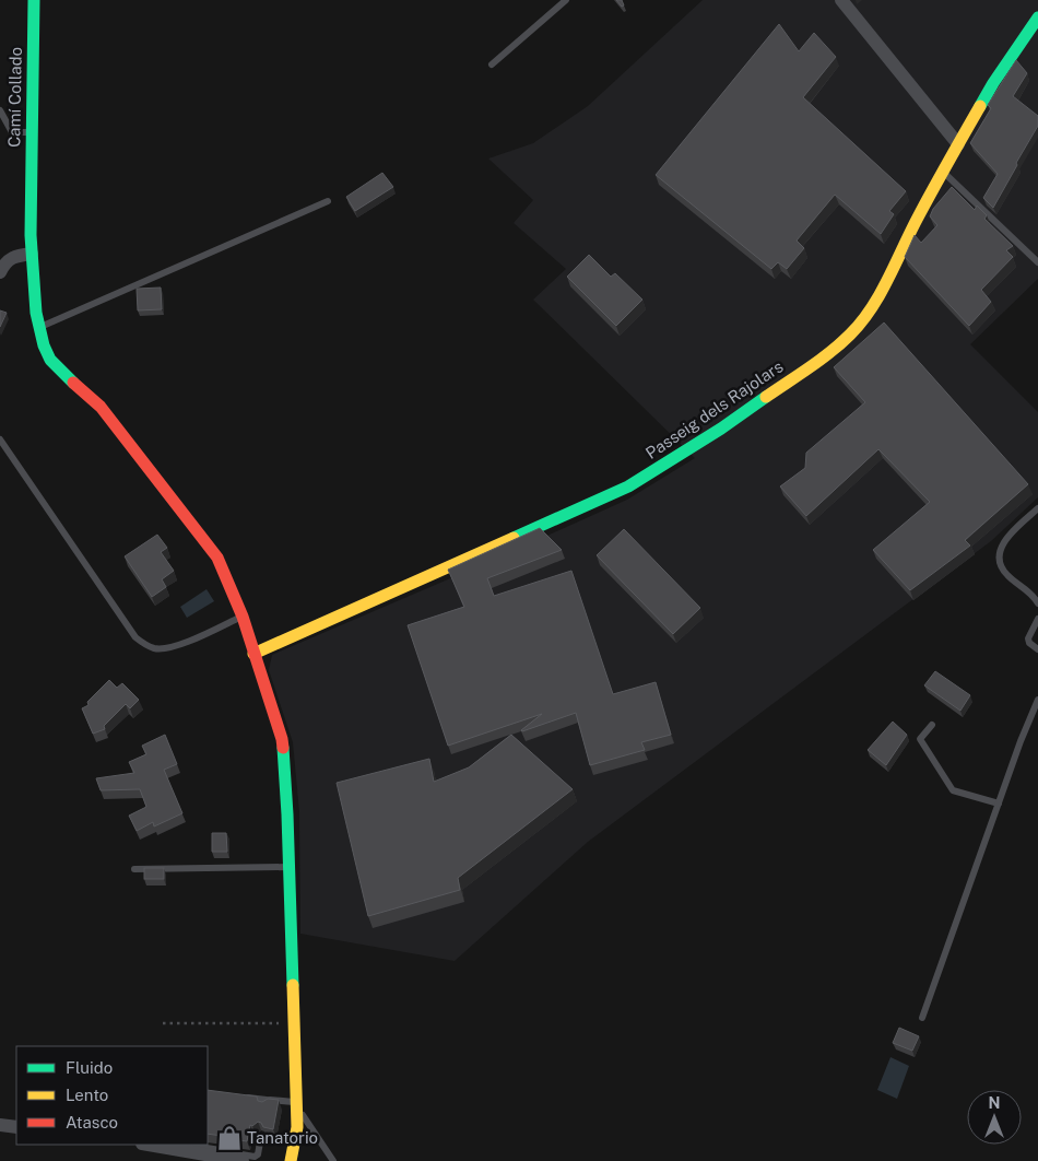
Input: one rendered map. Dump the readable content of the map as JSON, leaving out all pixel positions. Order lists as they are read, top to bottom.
{
  "streets": {
    "street": ["Camí Collado", "Passeig dels Rajolars"]
  },
  "crossings": [
    ["Camí Collado", "Passeig dels Rajolars"]
  ],
  "places": {
    "shop": ["Tanatorio"]
  },
  "legend": ["Fluido", "Lento", "Atasco"],
  "north": "top"
}
